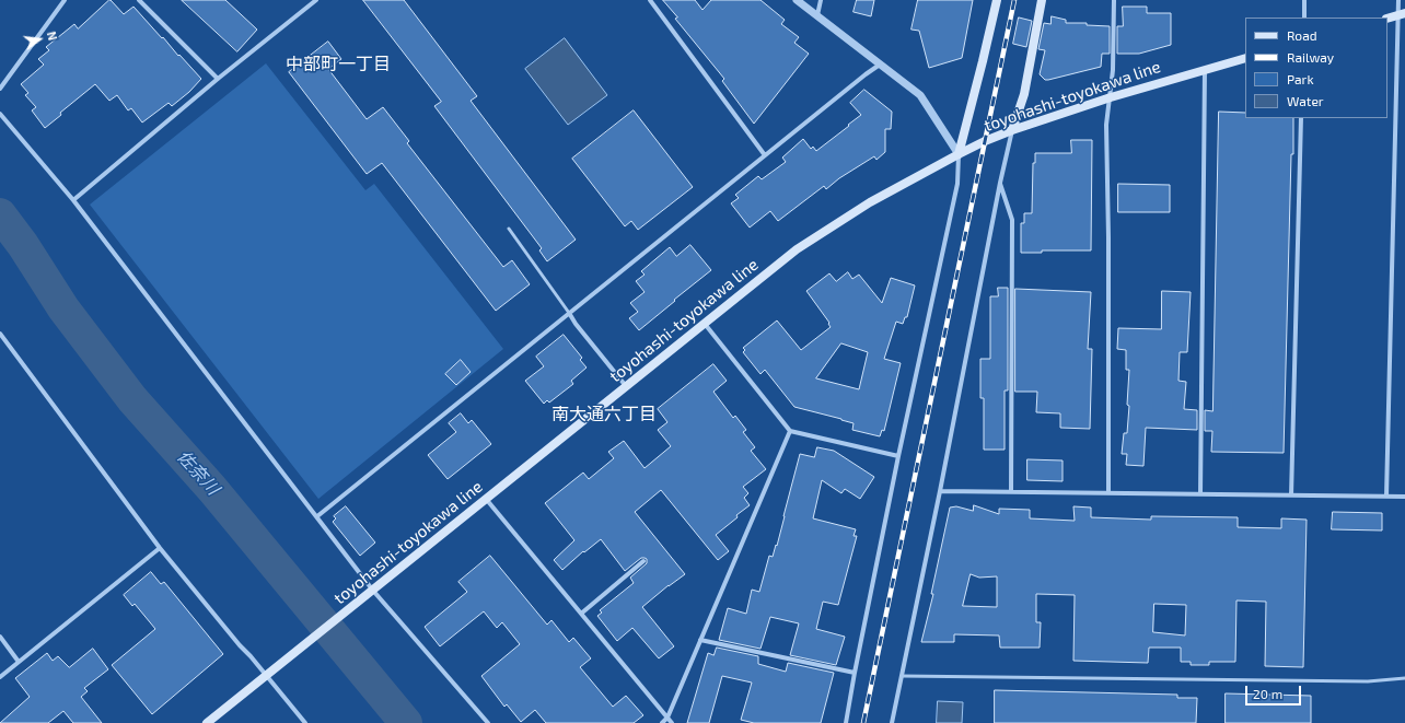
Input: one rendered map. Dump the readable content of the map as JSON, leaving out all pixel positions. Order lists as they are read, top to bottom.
{
  "streets": {
    "main road": ["toyohashi-toyokawa line"]
  },
  "districts": ["中部町一丁目", "南大通六丁目"],
  "water": ["佐奈川"],
  "legend": [
    "Road",
    "Railway",
    "Park",
    "Water"
  ],
  "scale_bar": "20 m",
  "north": "right"
}
